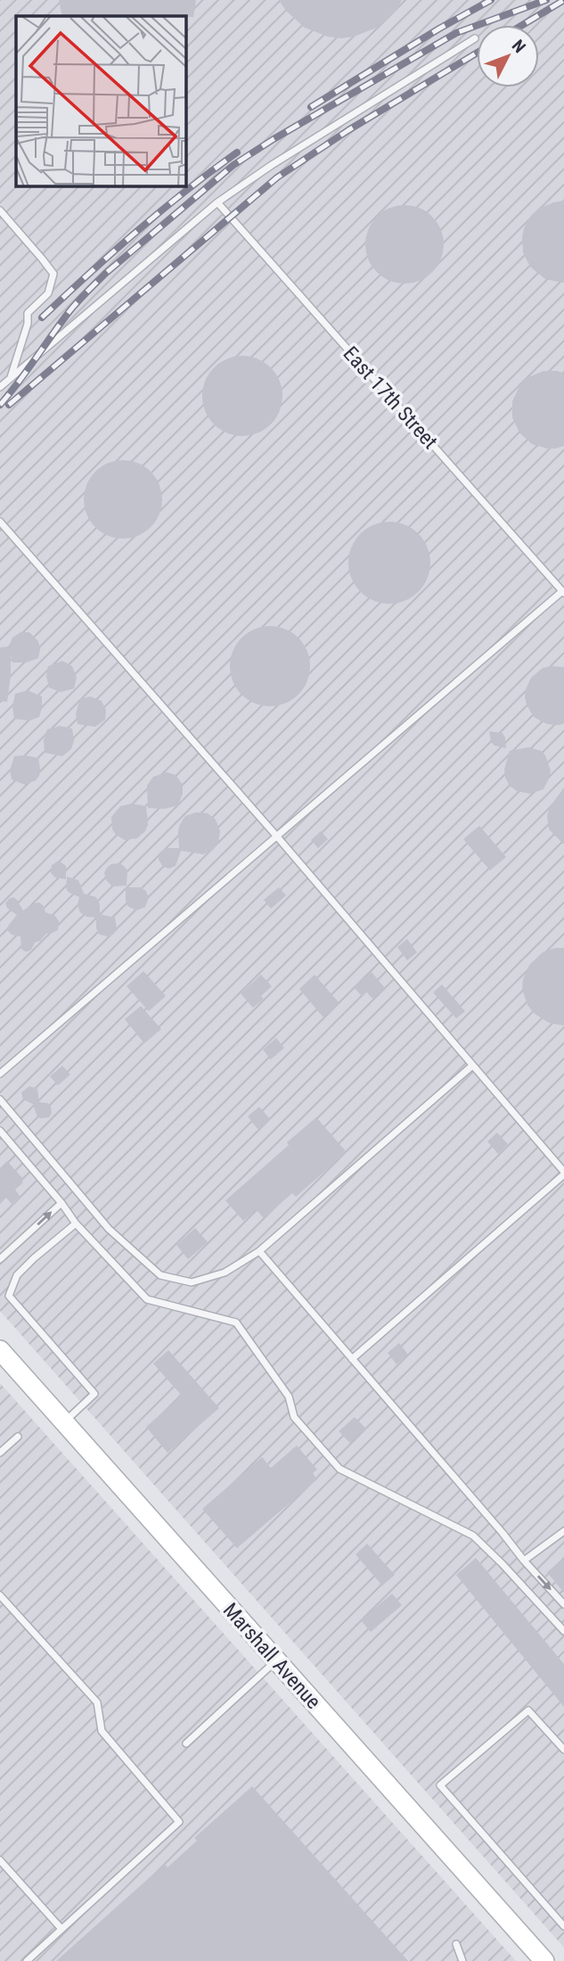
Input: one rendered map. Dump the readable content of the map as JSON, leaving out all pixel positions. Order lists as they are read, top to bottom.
{
  "streets": {
    "street": ["Marshall Avenue"],
    "lane": ["East 17th Street"]
  },
  "north": "top right"
}
